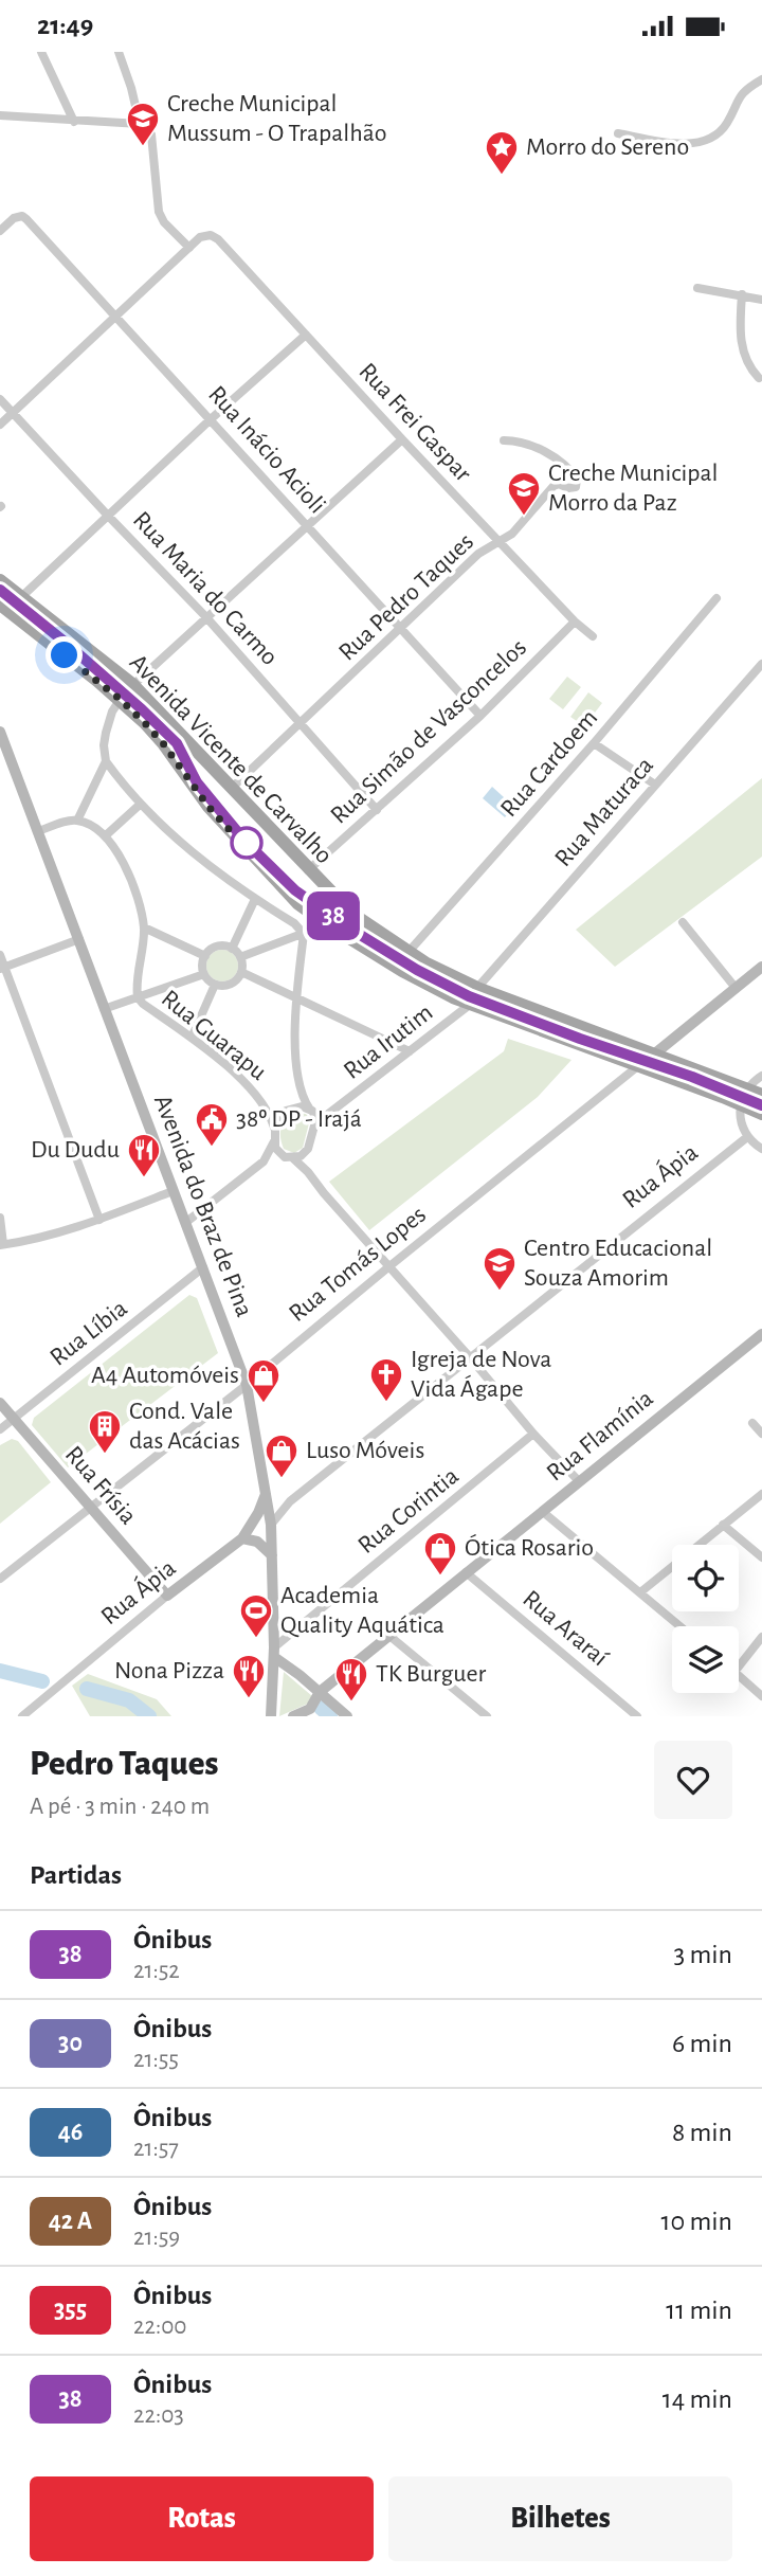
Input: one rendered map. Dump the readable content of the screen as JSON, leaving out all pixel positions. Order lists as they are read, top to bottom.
{
  "streets": {
    "main road": [
      "Avenida Vicente de Carvalho",
      "Rua Ápia",
      "Avenida do Braz de Pina",
      "Rua Flamínia",
      "Rua Frísia"
    ],
    "street": [
      "Rua Frei Gaspar",
      "Rua Inácio Acioli",
      "Rua Maria do Carmo",
      "Rua Pedro Taques",
      "Rua Simão de Vasconcelos",
      "Rua Cardoem",
      "Rua Maturaca",
      "Rua Guarapu",
      "Rua Irutim",
      "Rua Tomás Lopes",
      "Rua Líbia",
      "Rua Corintia",
      "Rua Araraí"
    ]
  },
  "crossings": [
    ["Rua Frei Gaspar", "Rua Pedro Taques"],
    ["Rua Frei Gaspar", "Rua Simão de Vasconcelos"],
    ["Rua Inácio Acioli", "Rua Pedro Taques"],
    ["Rua Inácio Acioli", "Rua Simão de Vasconcelos"],
    ["Rua Maria do Carmo", "Rua Pedro Taques"],
    ["Rua Maria do Carmo", "Rua Simão de Vasconcelos"],
    ["Rua Pedro Taques", "Avenida Vicente de Carvalho"],
    ["Rua Simão de Vasconcelos", "Avenida Vicente de Carvalho"],
    ["Avenida Vicente de Carvalho", "Rua Cardoem"],
    ["Avenida Vicente de Carvalho", "Rua Maturaca"],
    ["Avenida Vicente de Carvalho", "Rua Irutim"],
    ["Avenida Vicente de Carvalho", "Rua Tomás Lopes"],
    ["Rua Guarapu", "Rua Irutim"],
    ["Rua Ápia", "Avenida do Braz de Pina"],
    ["Rua Ápia", "Rua Frísia"],
    ["Avenida do Braz de Pina", "Rua Tomás Lopes"],
    ["Avenida do Braz de Pina", "Rua Líbia"],
    ["Avenida do Braz de Pina", "Rua Corintia"],
    ["Rua Tomás Lopes", "Rua Frísia"],
    ["Rua Líbia", "Rua Frísia"],
    ["Rua Flamínia", "Rua Araraí"]
  ],
  "places": {
    "school or university": ["Creche Municipal Mussum - O Trapalhão", "Creche Municipal Morro da Paz", "Centro Educacional Souza Amorim"],
    "place": ["Morro do Sereno"],
    "public building": ["38º DP - Irajá"],
    "restaurant": ["Du Dudu", "Nona Pizza", "TK Burguer"],
    "church": ["Igreja de Nova Vida Ágape"],
    "shop": ["A4 Automóveis", "Luso Móveis", "Ótica Rosario"],
    "building": ["Cond. Vale das Acácias"],
    "sports": ["Academia Quality Aquática"]
  },
  "lines": ["bus line 38"],
  "page": {
    "status": "21:49",
    "on_map": "38",
    "heading": [
      ["Pedro Taques", "A pé · 3 min · 240 m"],
      "Partidas"
    ],
    "list": [
      {
        "mark": "38",
        "name": "Ônibus",
        "note": "21:52",
        "value": "3 min"
      },
      {
        "mark": "30",
        "name": "Ônibus",
        "note": "21:55",
        "value": "6 min"
      },
      {
        "mark": "46",
        "name": "Ônibus",
        "note": "21:57",
        "value": "8 min"
      },
      {
        "mark": "42 A",
        "name": "Ônibus",
        "note": "21:59",
        "value": "10 min"
      },
      {
        "mark": "355",
        "name": "Ônibus",
        "note": "22:00",
        "value": "11 min"
      },
      {
        "mark": "38",
        "name": "Ônibus",
        "note": "22:03",
        "value": "14 min"
      }
    ],
    "buttons": ["Rotas", "Bilhetes"]
  }
}
